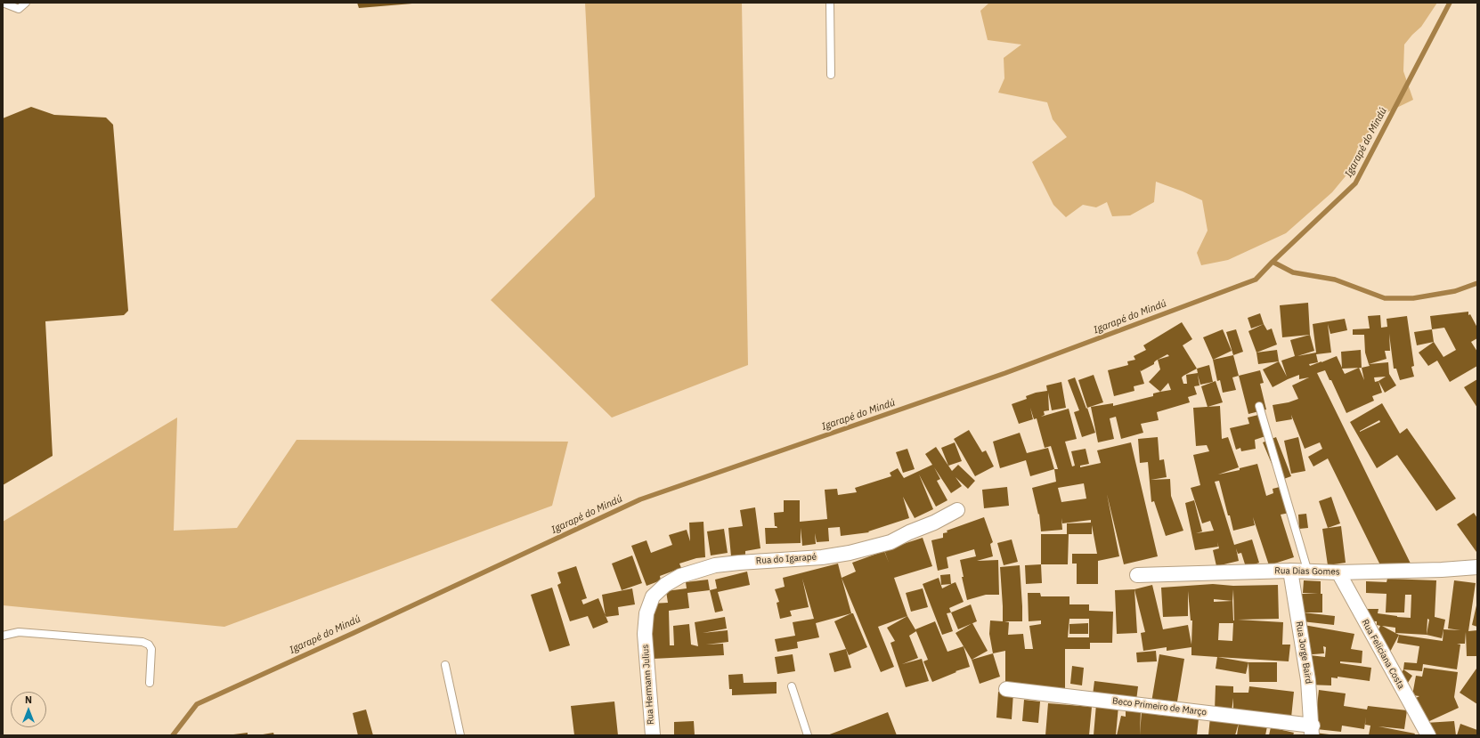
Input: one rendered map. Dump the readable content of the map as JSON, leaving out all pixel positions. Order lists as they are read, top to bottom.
{
  "streets": {
    "street": [
      "Rua do Igarapé",
      "Rua Dias Gomes",
      "Rua Jorge Baird",
      "Rua Feliciana Costa",
      "Rua Hermann Julius",
      "Beco Primeiro de Março"
    ]
  },
  "crossings": [
    ["Rua do Igarapé", "Rua Hermann Julius"],
    ["Rua Dias Gomes", "Rua Jorge Baird"],
    ["Rua Dias Gomes", "Rua Feliciana Costa"],
    ["Rua Jorge Baird", "Beco Primeiro de Março"]
  ],
  "water": ["Igarapé do Mindú"],
  "north": "top"
}
